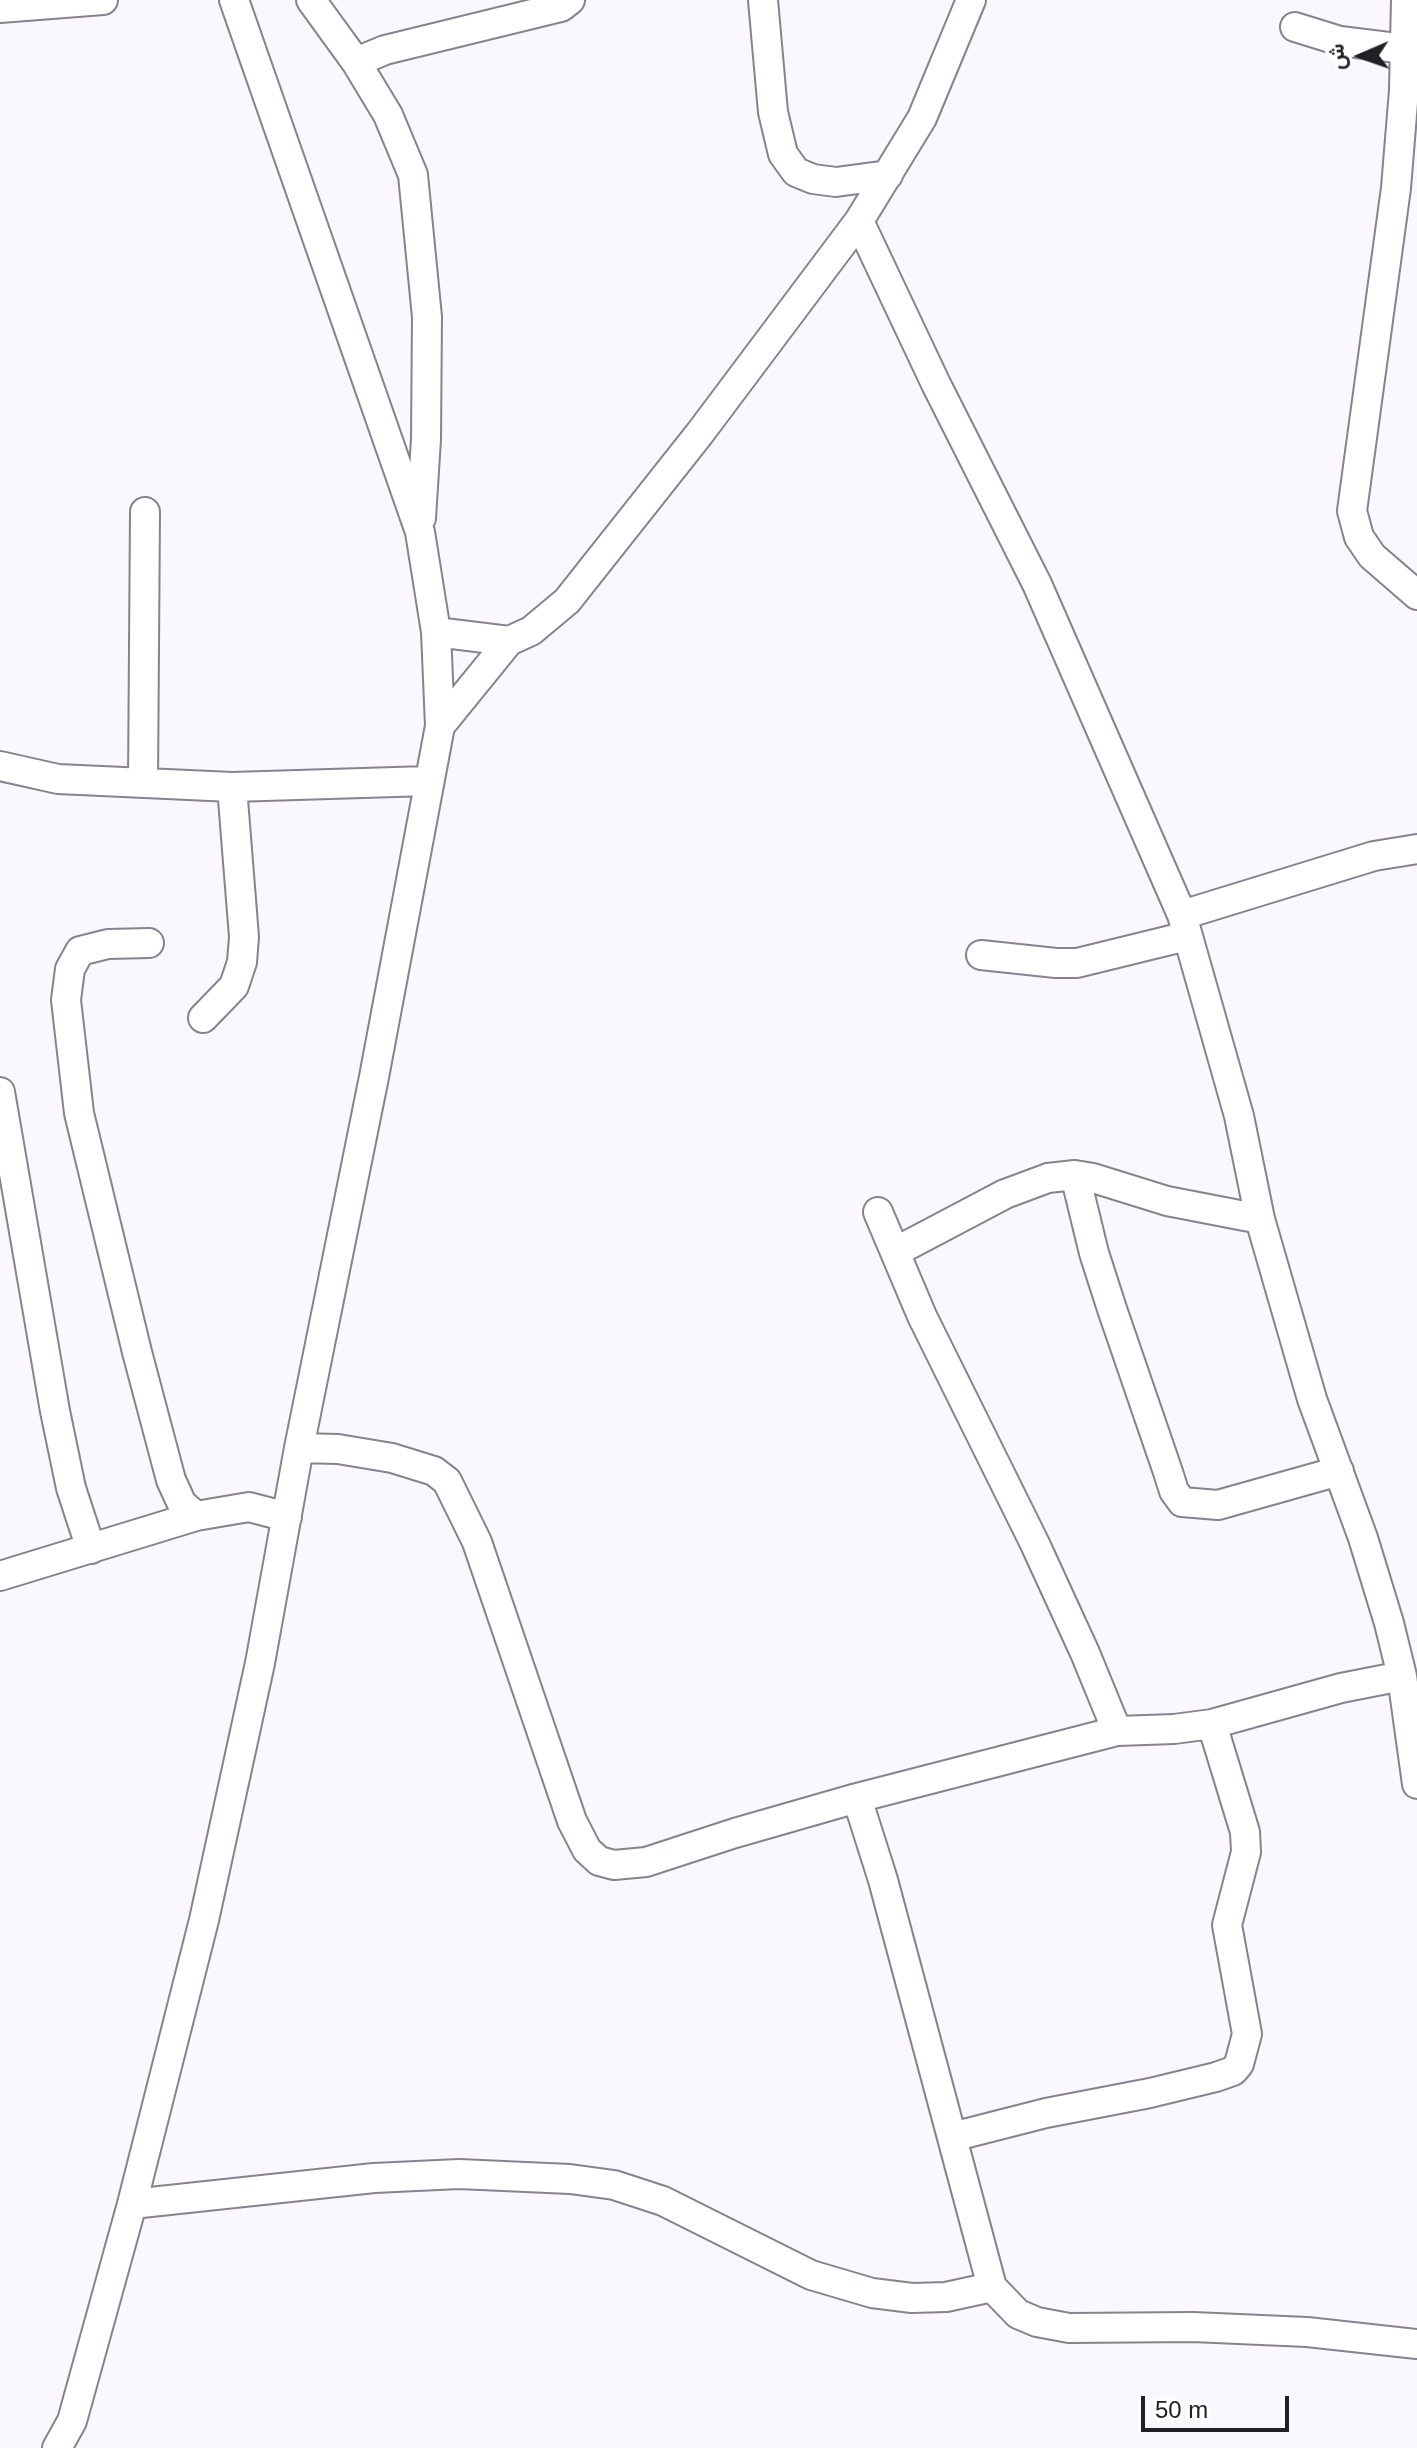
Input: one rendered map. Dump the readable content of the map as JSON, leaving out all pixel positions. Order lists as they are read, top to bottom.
{
  "scale_bar": "50 m",
  "north": "left"
}
